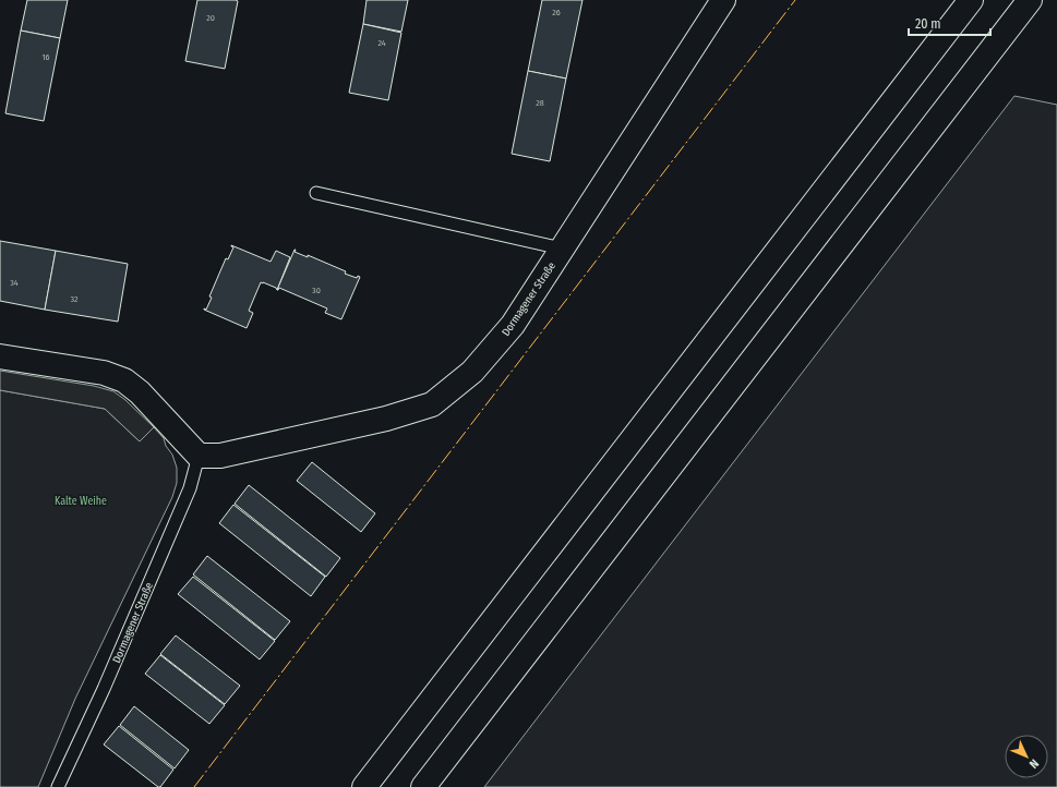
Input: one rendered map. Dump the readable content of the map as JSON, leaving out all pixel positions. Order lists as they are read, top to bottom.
{
  "streets": {
    "main road": ["Dormagener Straße"]
  },
  "parks": ["Kalte Weihe"],
  "house_numbers": [
    "26",
    "20",
    "24",
    "16",
    "28",
    "34",
    "30",
    "32"
  ],
  "scale_bar": "20 m",
  "north": "bottom right"
}
